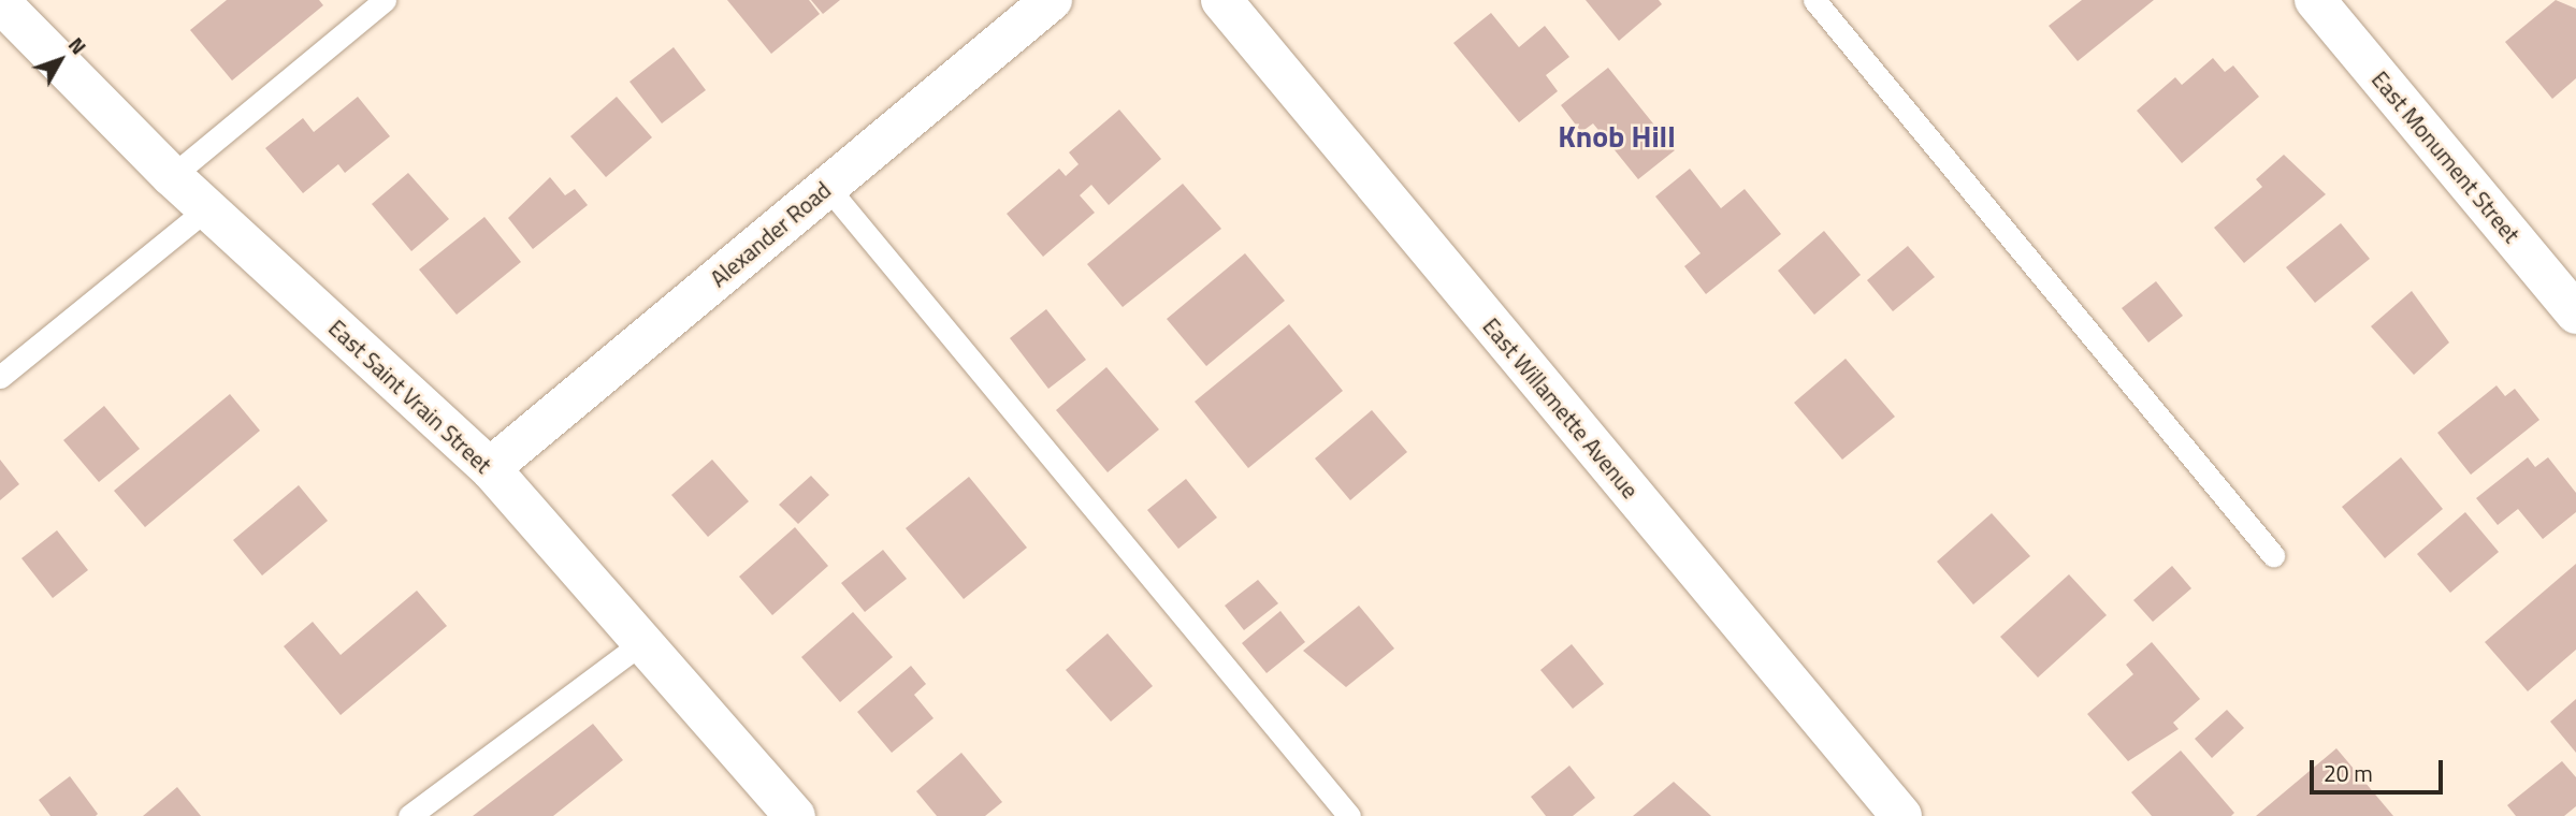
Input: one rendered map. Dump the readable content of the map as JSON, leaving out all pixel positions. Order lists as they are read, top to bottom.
{
  "streets": {
    "street": [
      "East Monument Street",
      "Alexander Road",
      "East Saint Vrain Street",
      "East Willamette Avenue"
    ]
  },
  "crossings": [
    ["Alexander Road", "East Saint Vrain Street"]
  ],
  "districts": ["Knob Hill"],
  "scale_bar": "20 m",
  "north": "top right"
}
